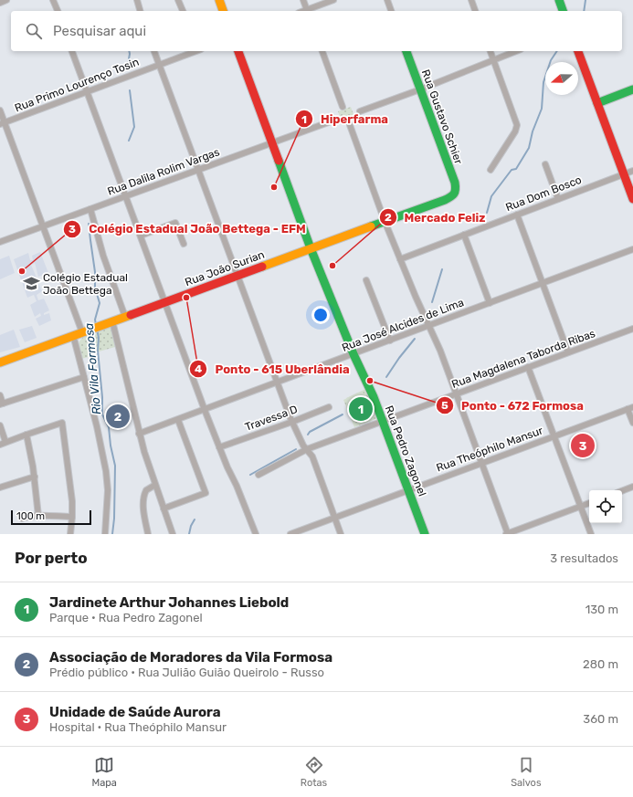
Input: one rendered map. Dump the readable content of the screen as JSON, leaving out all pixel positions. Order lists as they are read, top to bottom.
{
  "streets": {
    "street": [
      "Rua Primo Lourenço Tosin",
      "Rua Gustavo Schier",
      "Rua Dalila Rolim Vargas",
      "Rua Dom Bosco",
      "Rua João Surian",
      "Rua José Alcides de Lima",
      "Rua Magdalena Taborda Ribas",
      "Travessa D",
      "Rua Theóphilo Mansur",
      "Rua Pedro Zagonel"
    ]
  },
  "crossings": [
    ["Rua Gustavo Schier", "Rua João Surian"],
    ["Rua Dalila Rolim Vargas", "Rua Pedro Zagonel"],
    ["Rua João Surian", "Rua Pedro Zagonel"],
    ["Rua José Alcides de Lima", "Rua Pedro Zagonel"],
    ["Rua Magdalena Taborda Ribas", "Rua Pedro Zagonel"],
    ["Rua Theóphilo Mansur", "Rua Pedro Zagonel"]
  ],
  "water": ["Rio Vila Formosa"],
  "places": {
    "other": [
      "Hiperfarma",
      "Mercado Feliz",
      "Colégio Estadual João Bettega - EFM",
      "Ponto - 615 Uberlândia",
      "Ponto - 672 Formosa"
    ],
    "school or university": ["Colégio Estadual João Bettega"]
  },
  "scale_bar": "100 m",
  "north": "left",
  "page": {
    "search": "Pesquisar aqui",
    "pins": ["1", "2", "3"],
    "scale": "100 m",
    "heading": ["Por perto", "3 resultados"],
    "list": [
      {
        "mark": "1",
        "name": "Jardinete Arthur Johannes Liebold",
        "note": "Parque · Rua Pedro Zagonel",
        "value": "130 m"
      },
      {
        "mark": "2",
        "name": "Associação de Moradores da Vila Formosa",
        "note": "Prédio público · Rua Julião Guião Queirolo - Russo",
        "value": "280 m"
      },
      {
        "mark": "3",
        "name": "Unidade de Saúde Aurora",
        "note": "Hospital · Rua Theóphilo Mansur",
        "value": "360 m"
      }
    ],
    "nav": ["Mapa", "Rotas", "Salvos"]
  }
}
